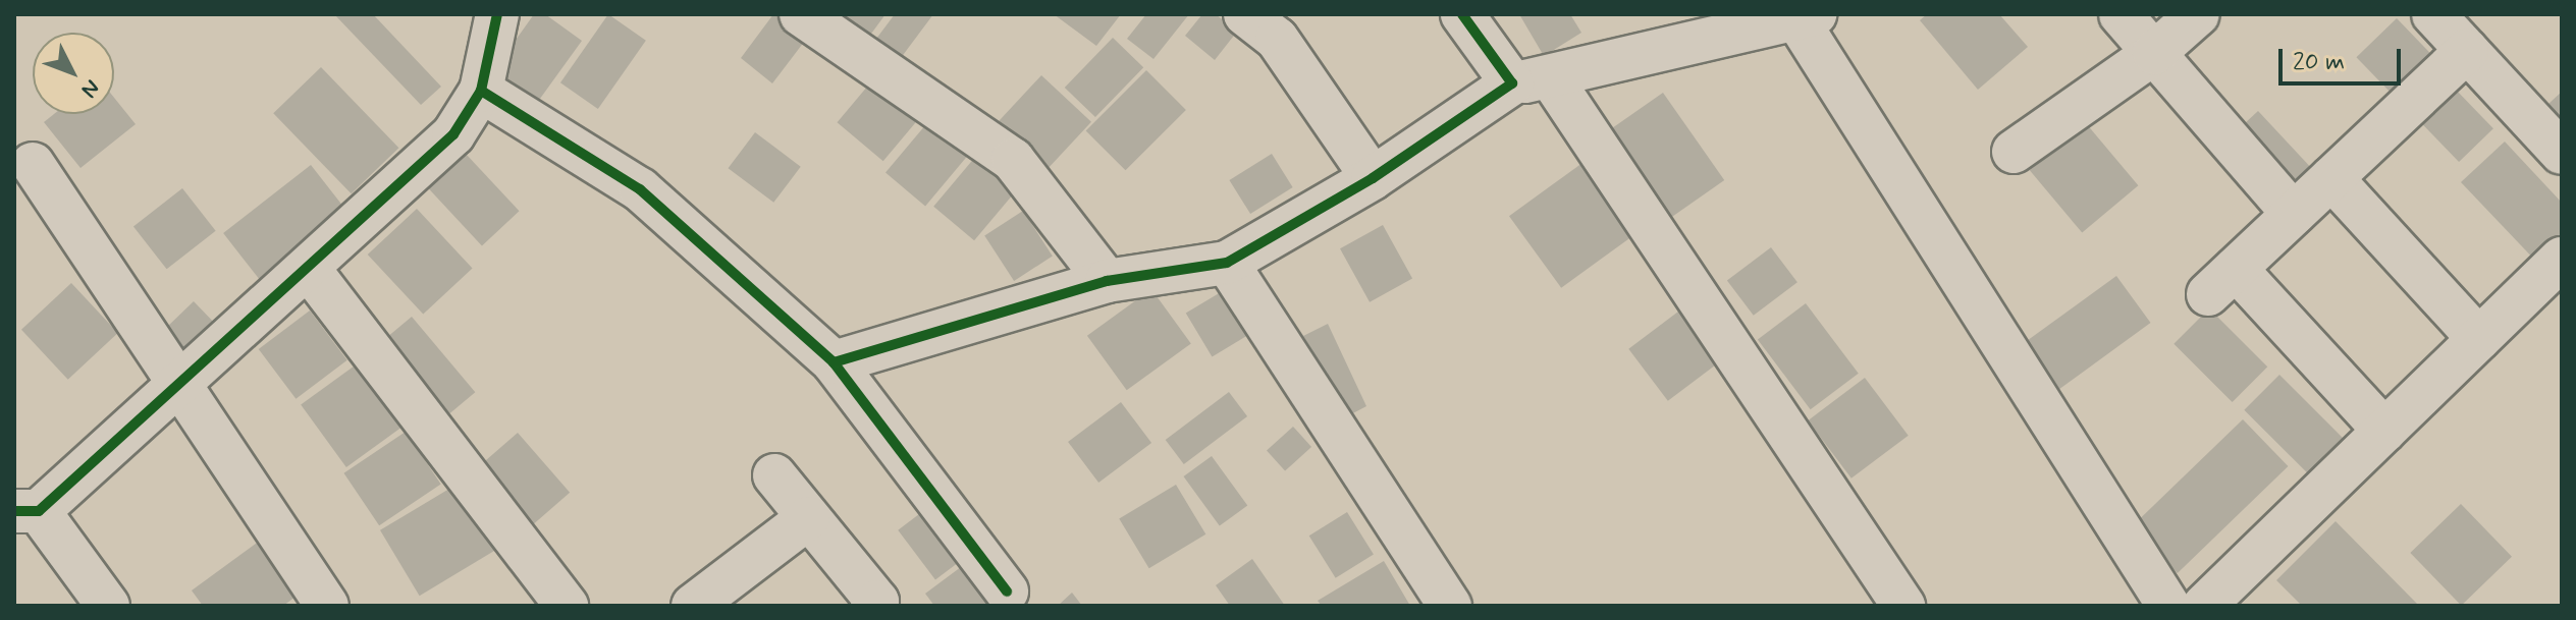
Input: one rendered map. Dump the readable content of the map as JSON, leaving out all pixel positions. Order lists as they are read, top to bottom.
{
  "scale_bar": "20 m",
  "north": "bottom right"
}
